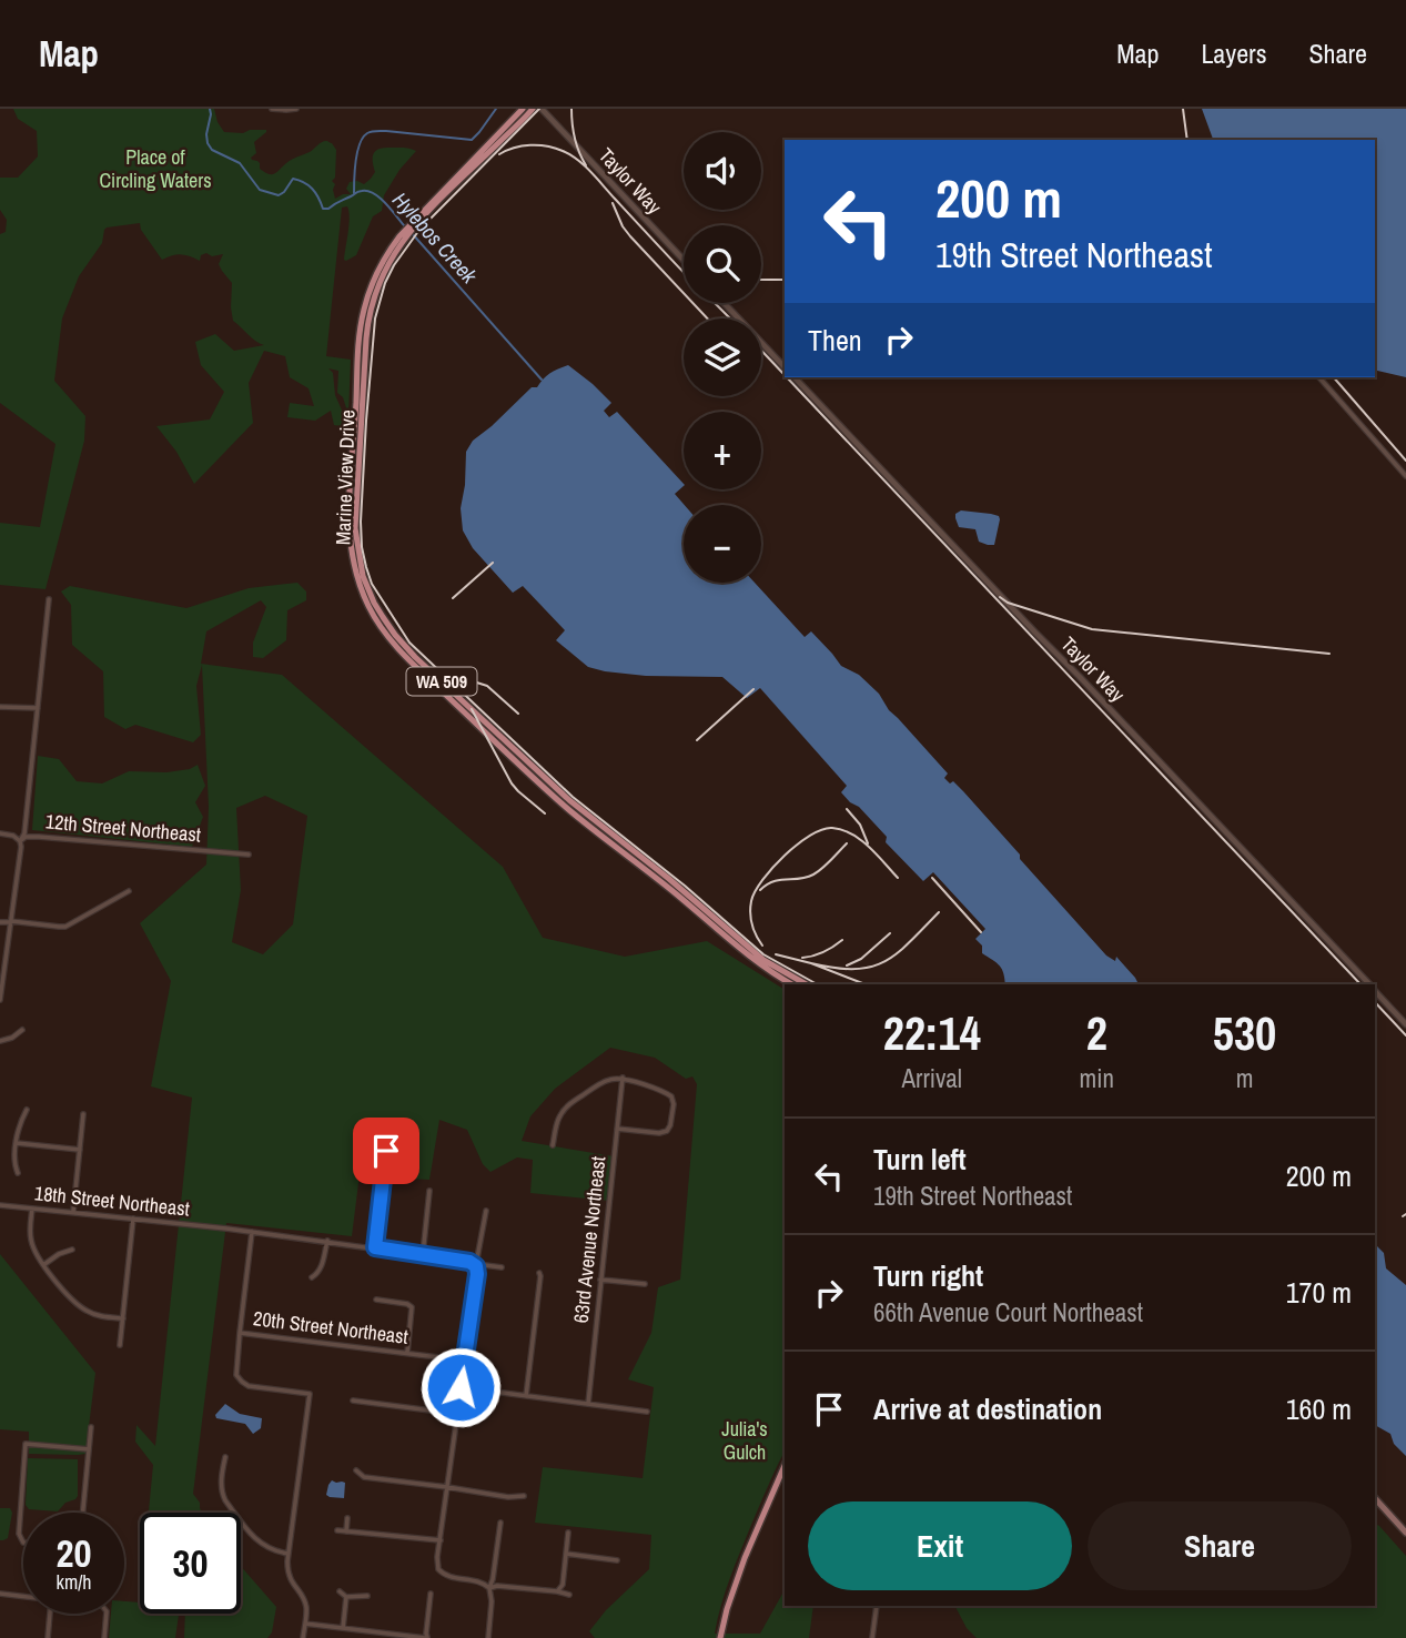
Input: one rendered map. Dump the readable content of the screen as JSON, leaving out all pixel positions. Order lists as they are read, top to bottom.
{
  "streets": {
    "main road": ["Marine View Drive", "WA 509"],
    "street": [
      "Taylor Way",
      "12th Street Northeast",
      "18th Street Northeast",
      "63rd Avenue Northeast",
      "20th Street Northeast"
    ]
  },
  "water": ["Hylebos Creek"],
  "parks": ["Place of Circling Waters", "Julia's Gulch"],
  "page": {
    "header": "Map",
    "nav": ["Map", "Layers", "Share"],
    "map_buttons": ["+", "−"],
    "turn": ["200 m", "19th Street Northeast"],
    "then": "Then",
    "eta": [
      "22:14",
      "Arrival",
      "2",
      "min",
      "530",
      "m"
    ],
    "list": [
      {
        "name": "Turn left",
        "note": "19th Street Northeast",
        "value": "200 m"
      },
      {
        "name": "Turn right",
        "note": "66th Avenue Court Northeast",
        "value": "170 m"
      },
      {
        "name": "Arrive at destination",
        "value": "160 m"
      }
    ],
    "buttons": ["Exit", "Share"],
    "speed": "20 km/h",
    "limit": "30"
  }
}
